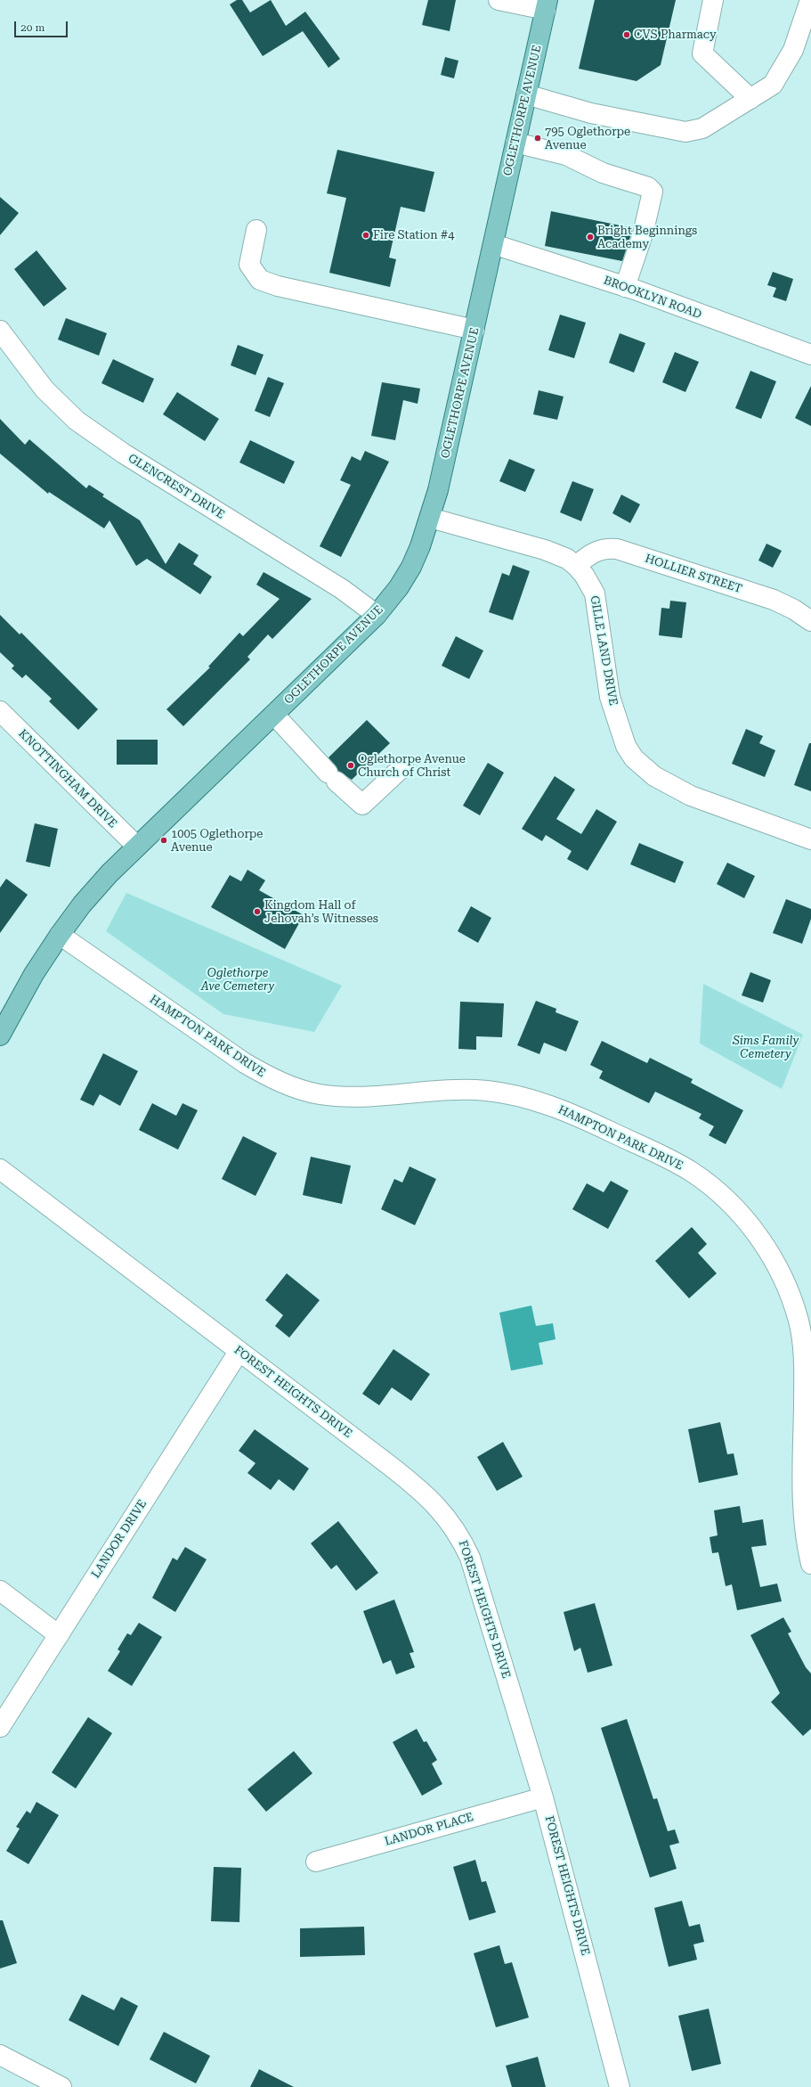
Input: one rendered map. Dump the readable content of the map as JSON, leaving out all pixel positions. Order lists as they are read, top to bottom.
{
  "streets": {
    "main road": ["OGLETHORPE AVENUE"],
    "street": [
      "BROOKLYN ROAD",
      "GLENCREST DRIVE",
      "HOLLIER STREET",
      "GILLE LAND DRIVE",
      "KNOTTINGHAM DRIVE",
      "HAMPTON PARK DRIVE",
      "FOREST HEIGHTS DRIVE",
      "LANDOR DRIVE",
      "LANDOR PLACE"
    ]
  },
  "crossings": [
    ["OGLETHORPE AVENUE", "BROOKLYN ROAD"],
    ["OGLETHORPE AVENUE", "GLENCREST DRIVE"],
    ["OGLETHORPE AVENUE", "GILLE LAND DRIVE"],
    ["OGLETHORPE AVENUE", "KNOTTINGHAM DRIVE"],
    ["OGLETHORPE AVENUE", "HAMPTON PARK DRIVE"],
    ["HOLLIER STREET", "GILLE LAND DRIVE"],
    ["FOREST HEIGHTS DRIVE", "LANDOR DRIVE"],
    ["FOREST HEIGHTS DRIVE", "LANDOR PLACE"]
  ],
  "parks": ["Oglethorpe Ave Cemetery", "Sims Family Cemetery"],
  "places": [
    "CVS Pharmacy",
    "795 Oglethorpe Avenue",
    "Fire Station #4",
    "Bright Beginnings Academy",
    "Oglethorpe Avenue Church of Christ",
    "1005 Oglethorpe Avenue",
    "Kingdom Hall of Jehovah’s Witnesses"
  ],
  "scale_bar": "20 m"
}
